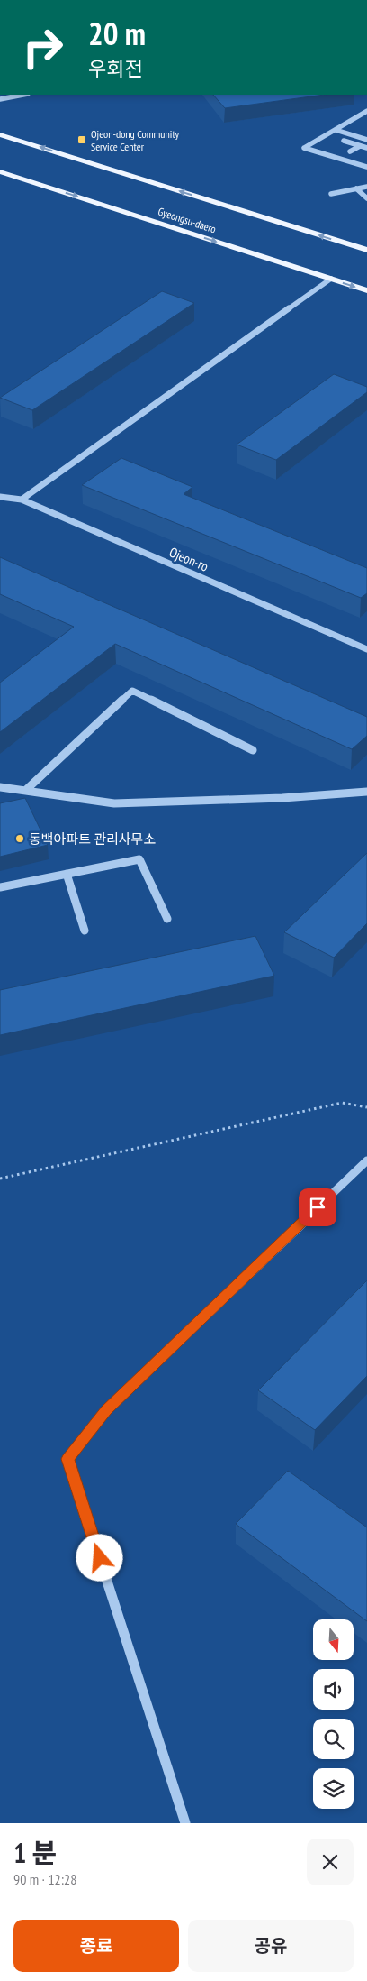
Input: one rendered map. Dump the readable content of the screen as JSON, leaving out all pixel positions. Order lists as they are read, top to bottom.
{
  "streets": {
    "main road": ["Gyeongsu-daero"],
    "street": ["Ojeon-ro"]
  },
  "places": {
    "transit": ["Ojeon-dong Community Service Center"],
    "other": ["동백아파트 관리사무소"]
  },
  "north": "bottom",
  "page": {
    "turn": ["20 m", "우회전"],
    "heading": ["1 분", "90 m · 12:28"],
    "buttons": ["종료", "공유"]
  }
}
